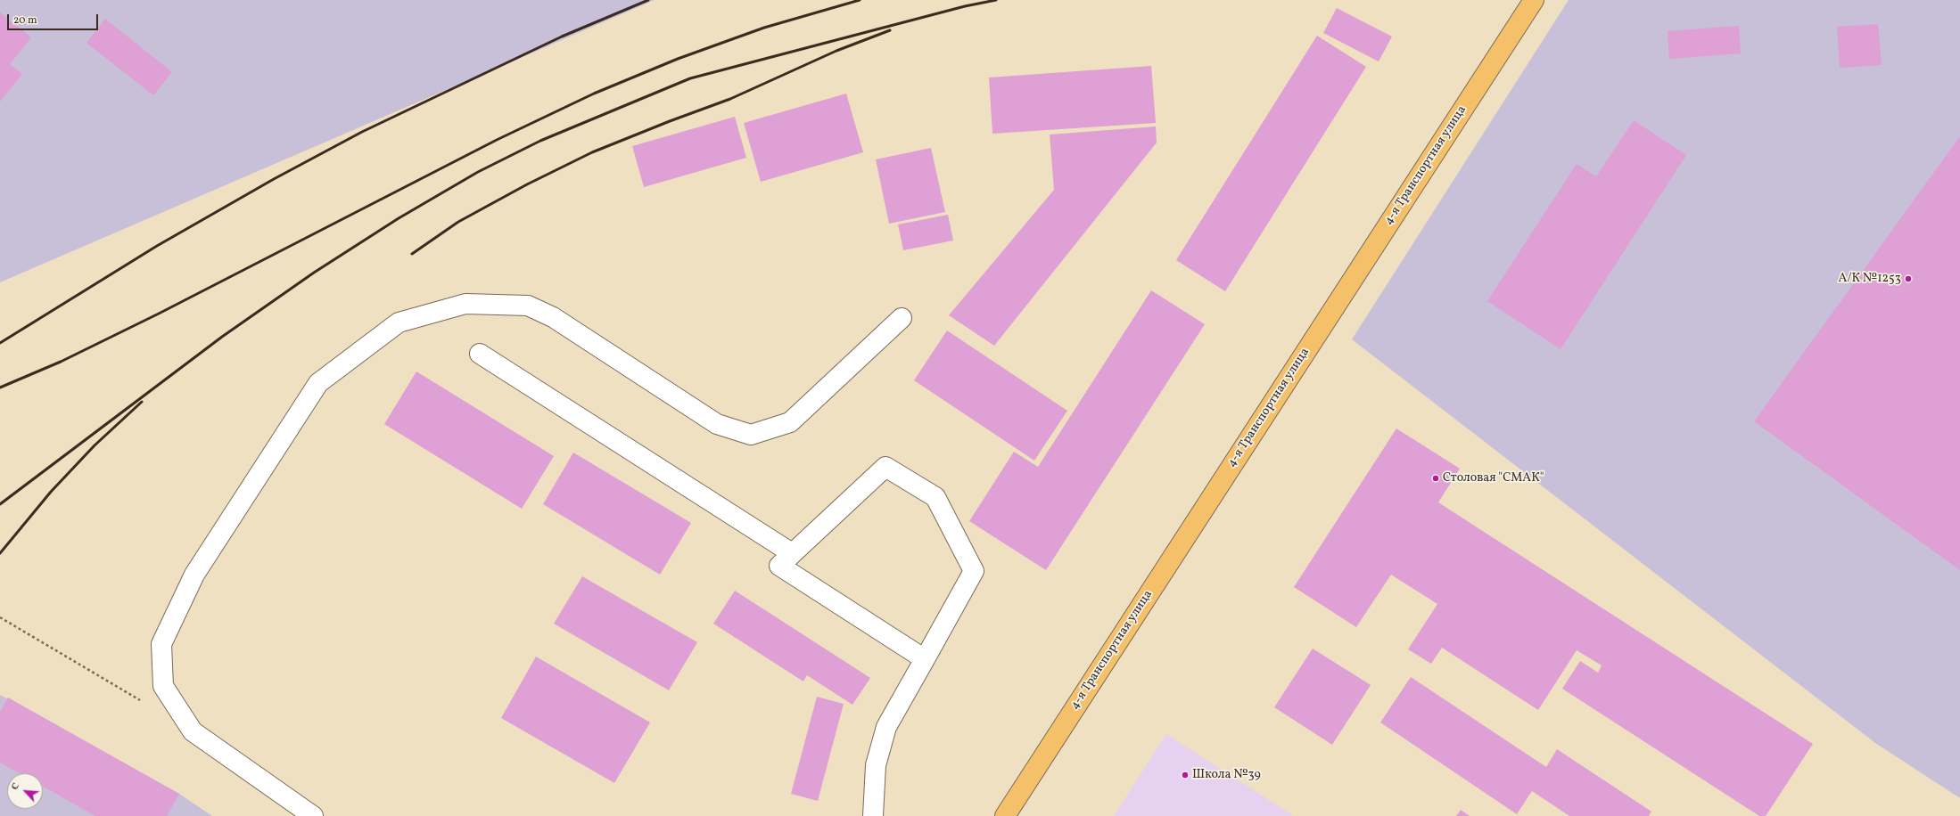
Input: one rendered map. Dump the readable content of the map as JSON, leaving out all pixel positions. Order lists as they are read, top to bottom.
{
  "streets": {
    "main road": ["4-я Транспортная улица"]
  },
  "places": ["А/К №1253", "Столовая \"СМАК\"", "Школа №39"],
  "scale_bar": "20 m",
  "north": "top left"
}
